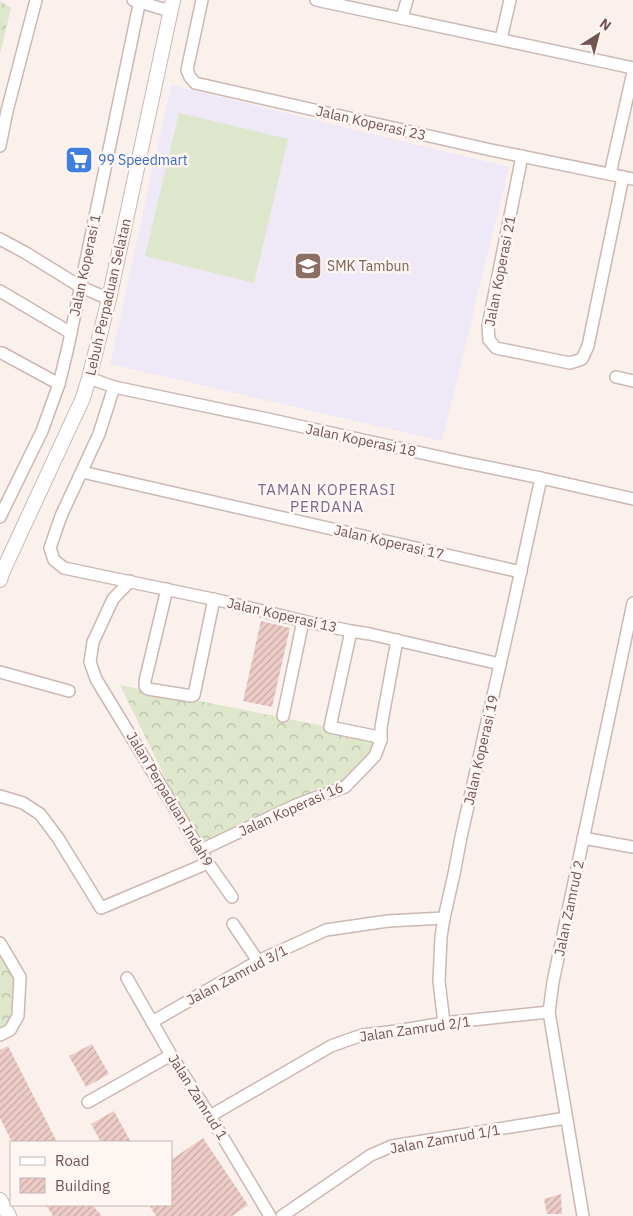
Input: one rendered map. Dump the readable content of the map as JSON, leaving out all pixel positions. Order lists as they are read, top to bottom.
{
  "streets": {
    "street": [
      "Jalan Koperasi 23",
      "Jalan Koperasi 1",
      "Jalan Koperasi 21",
      "Lebuh Perpaduan Selatan",
      "Jalan Koperasi 18",
      "Jalan Koperasi 17",
      "Jalan Koperasi 13",
      "Jalan Koperasi 19",
      "Jalan Perpaduan Indah9",
      "Jalan Koperasi 16",
      "Jalan Zamrud 2",
      "Jalan Zamrud 3/1",
      "Jalan Zamrud 2/1",
      "Jalan Zamrud 1",
      "Jalan Zamrud 1/1"
    ]
  },
  "crossings": [
    ["Jalan Koperasi 23", "Jalan Koperasi 21"],
    ["Lebuh Perpaduan Selatan", "Jalan Koperasi 18"],
    ["Jalan Koperasi 18", "Jalan Koperasi 19"],
    ["Jalan Koperasi 17", "Jalan Koperasi 13"],
    ["Jalan Koperasi 17", "Jalan Koperasi 19"],
    ["Jalan Koperasi 13", "Jalan Koperasi 19"],
    ["Jalan Koperasi 13", "Jalan Perpaduan Indah9"],
    ["Jalan Koperasi 13", "Jalan Koperasi 16"],
    ["Jalan Koperasi 19", "Jalan Zamrud 3/1"],
    ["Jalan Koperasi 19", "Jalan Zamrud 2/1"],
    ["Jalan Perpaduan Indah9", "Jalan Koperasi 16"],
    ["Jalan Zamrud 2", "Jalan Zamrud 2/1"],
    ["Jalan Zamrud 2", "Jalan Zamrud 1/1"],
    ["Jalan Zamrud 3/1", "Jalan Zamrud 1"],
    ["Jalan Zamrud 2/1", "Jalan Zamrud 1"]
  ],
  "districts": ["TAMAN KOPERASI PERDANA"],
  "places": {
    "supermarket": ["99 Speedmart"],
    "school or university": ["SMK Tambun"]
  },
  "legend": ["Road", "Building"],
  "north": "top right"
}
